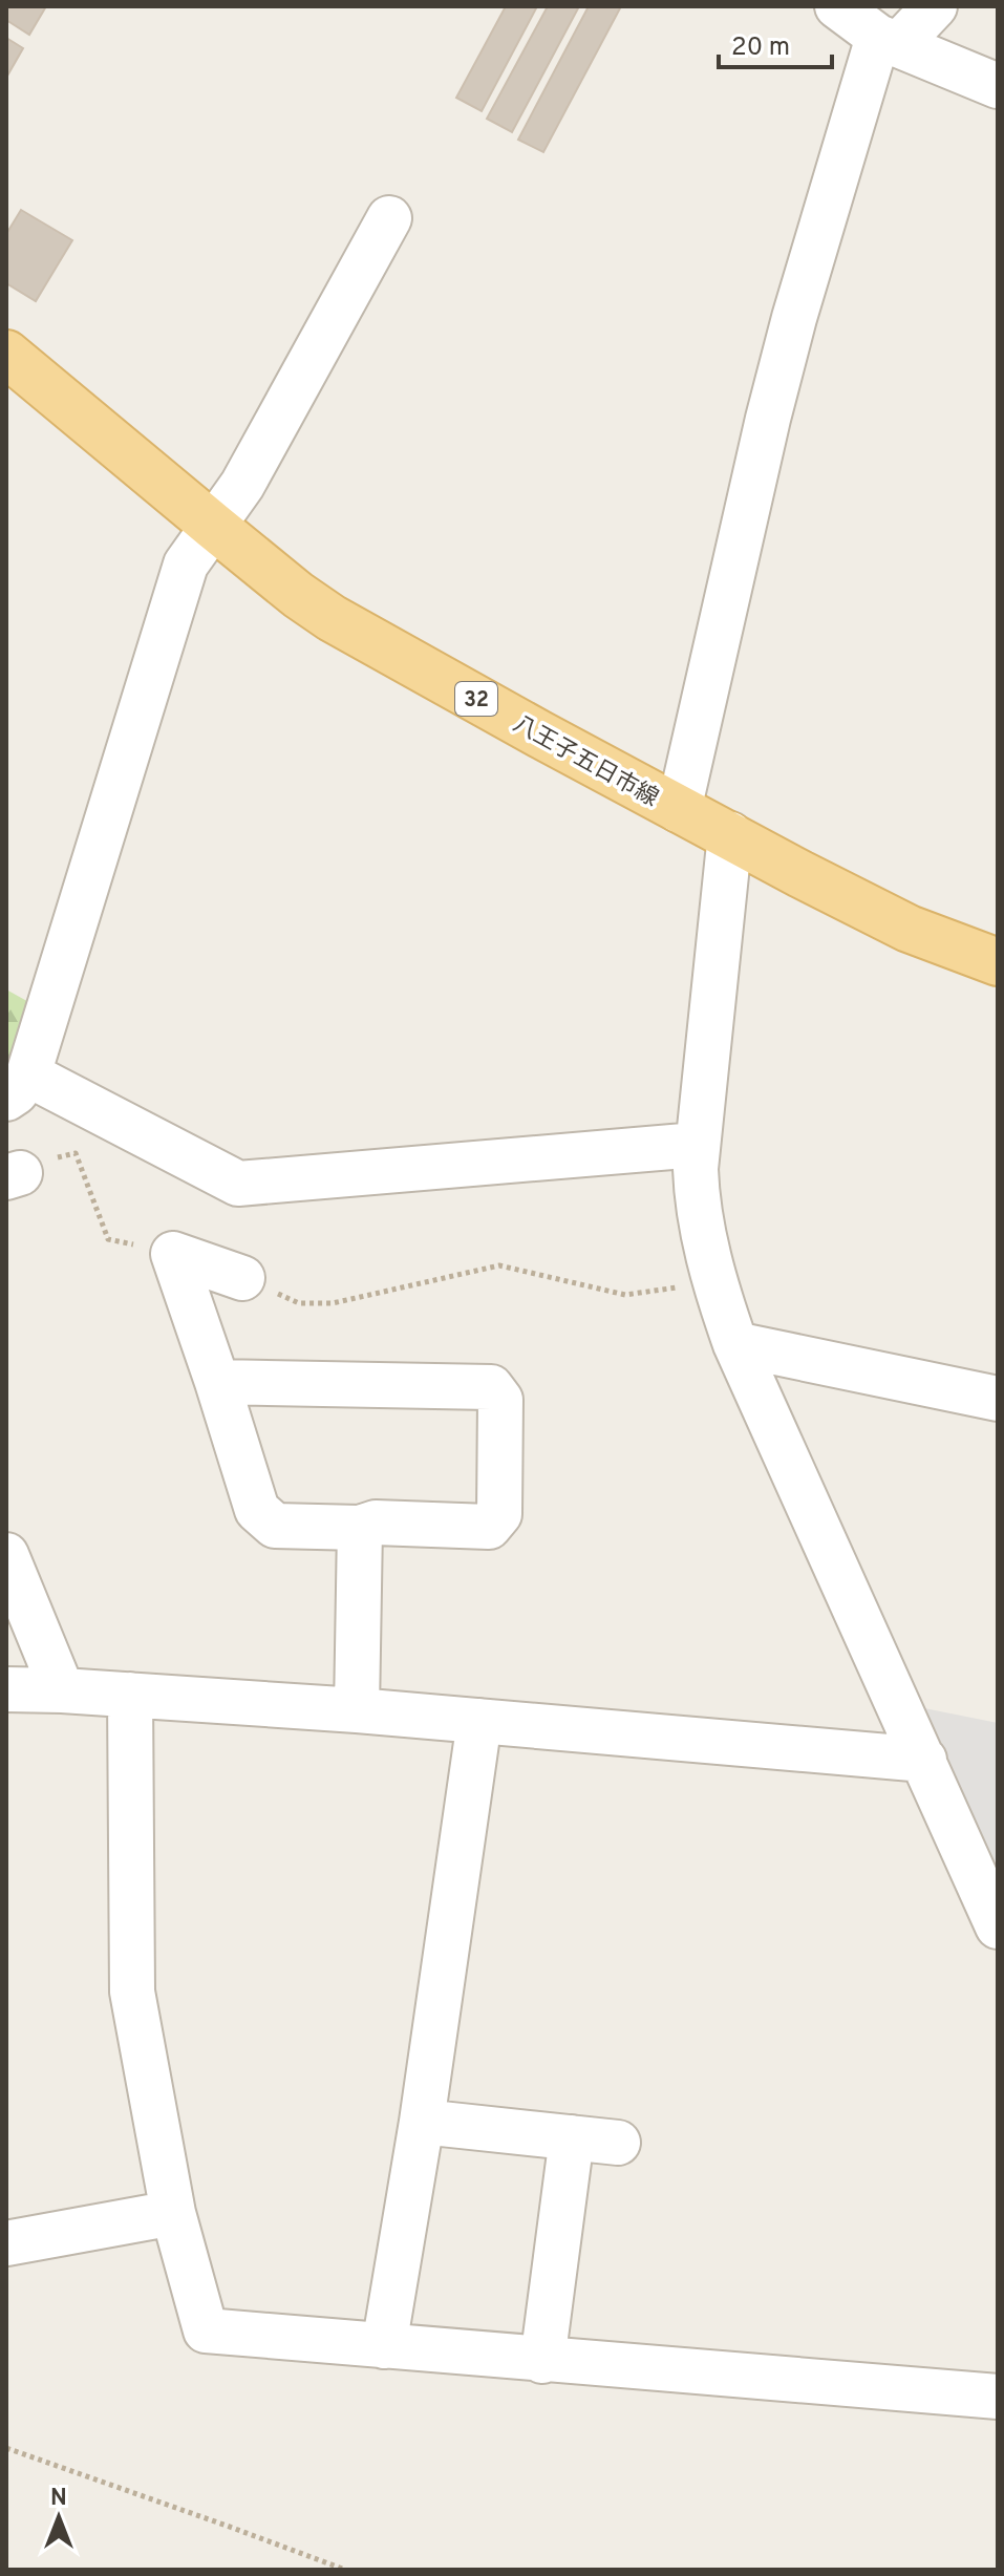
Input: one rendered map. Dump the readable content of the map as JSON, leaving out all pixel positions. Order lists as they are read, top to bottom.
{
  "streets": {
    "main road": ["32", "八王子五日市線"]
  },
  "scale_bar": "20 m",
  "north": "top"
}
